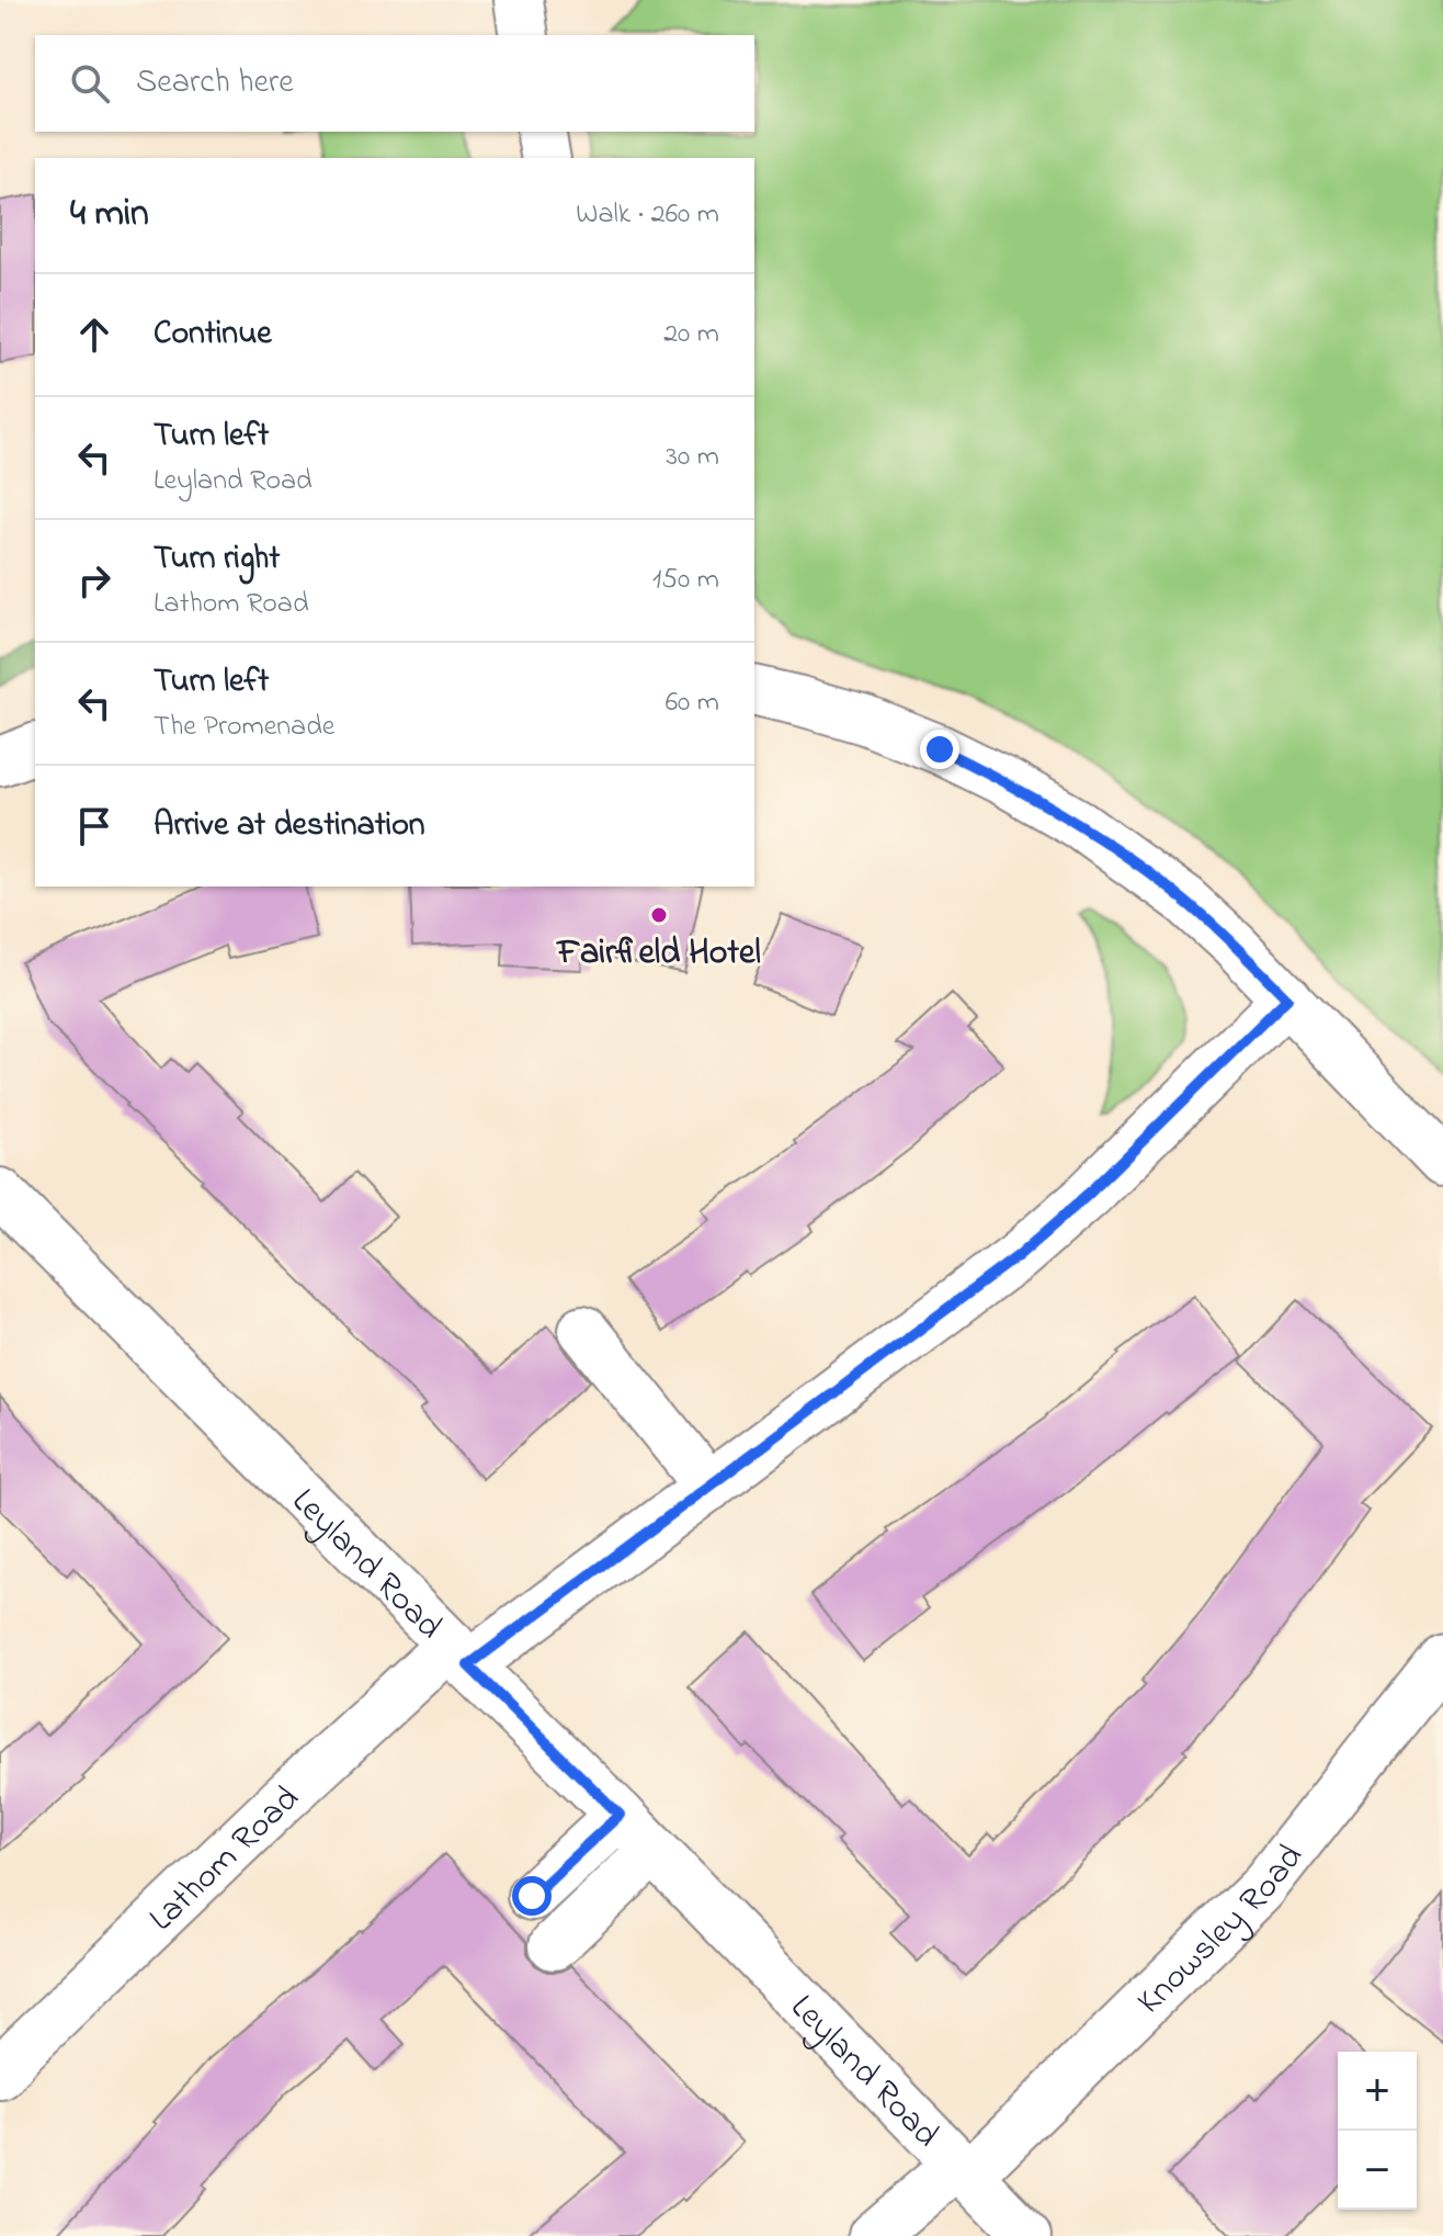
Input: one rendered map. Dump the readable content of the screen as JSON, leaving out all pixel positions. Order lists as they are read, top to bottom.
{
  "streets": {
    "street": ["Leyland Road", "Lathom Road", "Knowsley Road"]
  },
  "crossings": [
    ["Leyland Road", "Lathom Road"],
    ["Leyland Road", "Knowsley Road"]
  ],
  "places": ["Fairfield Hotel"],
  "page": {
    "search": "Search here",
    "heading": ["4 min", "Walk · 260 m"],
    "list": [
      ["Continue", "20 m"],
      ["Turn left", "Leyland Road", "30 m"],
      ["Turn right", "Lathom Road", "150 m"],
      ["Turn left", "The Promenade", "60 m"],
      "Arrive at destination"
    ],
    "map_buttons": ["+", "−"]
  }
}
